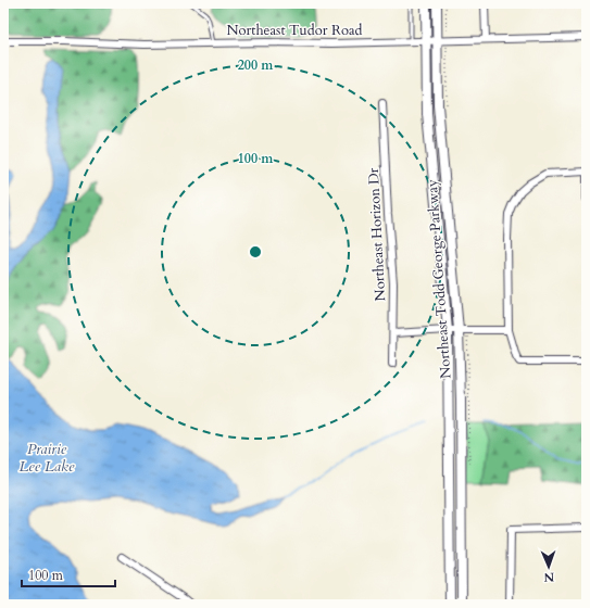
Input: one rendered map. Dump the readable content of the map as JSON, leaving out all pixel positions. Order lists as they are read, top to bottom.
{
  "streets": {
    "main road": ["Northeast Todd George Parkway"],
    "street": ["Northeast Tudor Road", "Northeast Horizon Dr"]
  },
  "crossings": [
    ["Northeast Tudor Road", "Northeast Todd George Parkway"]
  ],
  "water": ["Prairie Lee Lake"],
  "scale_bar": "100 m",
  "north": "bottom",
  "rings": ["200 m", "100 m"]
}
